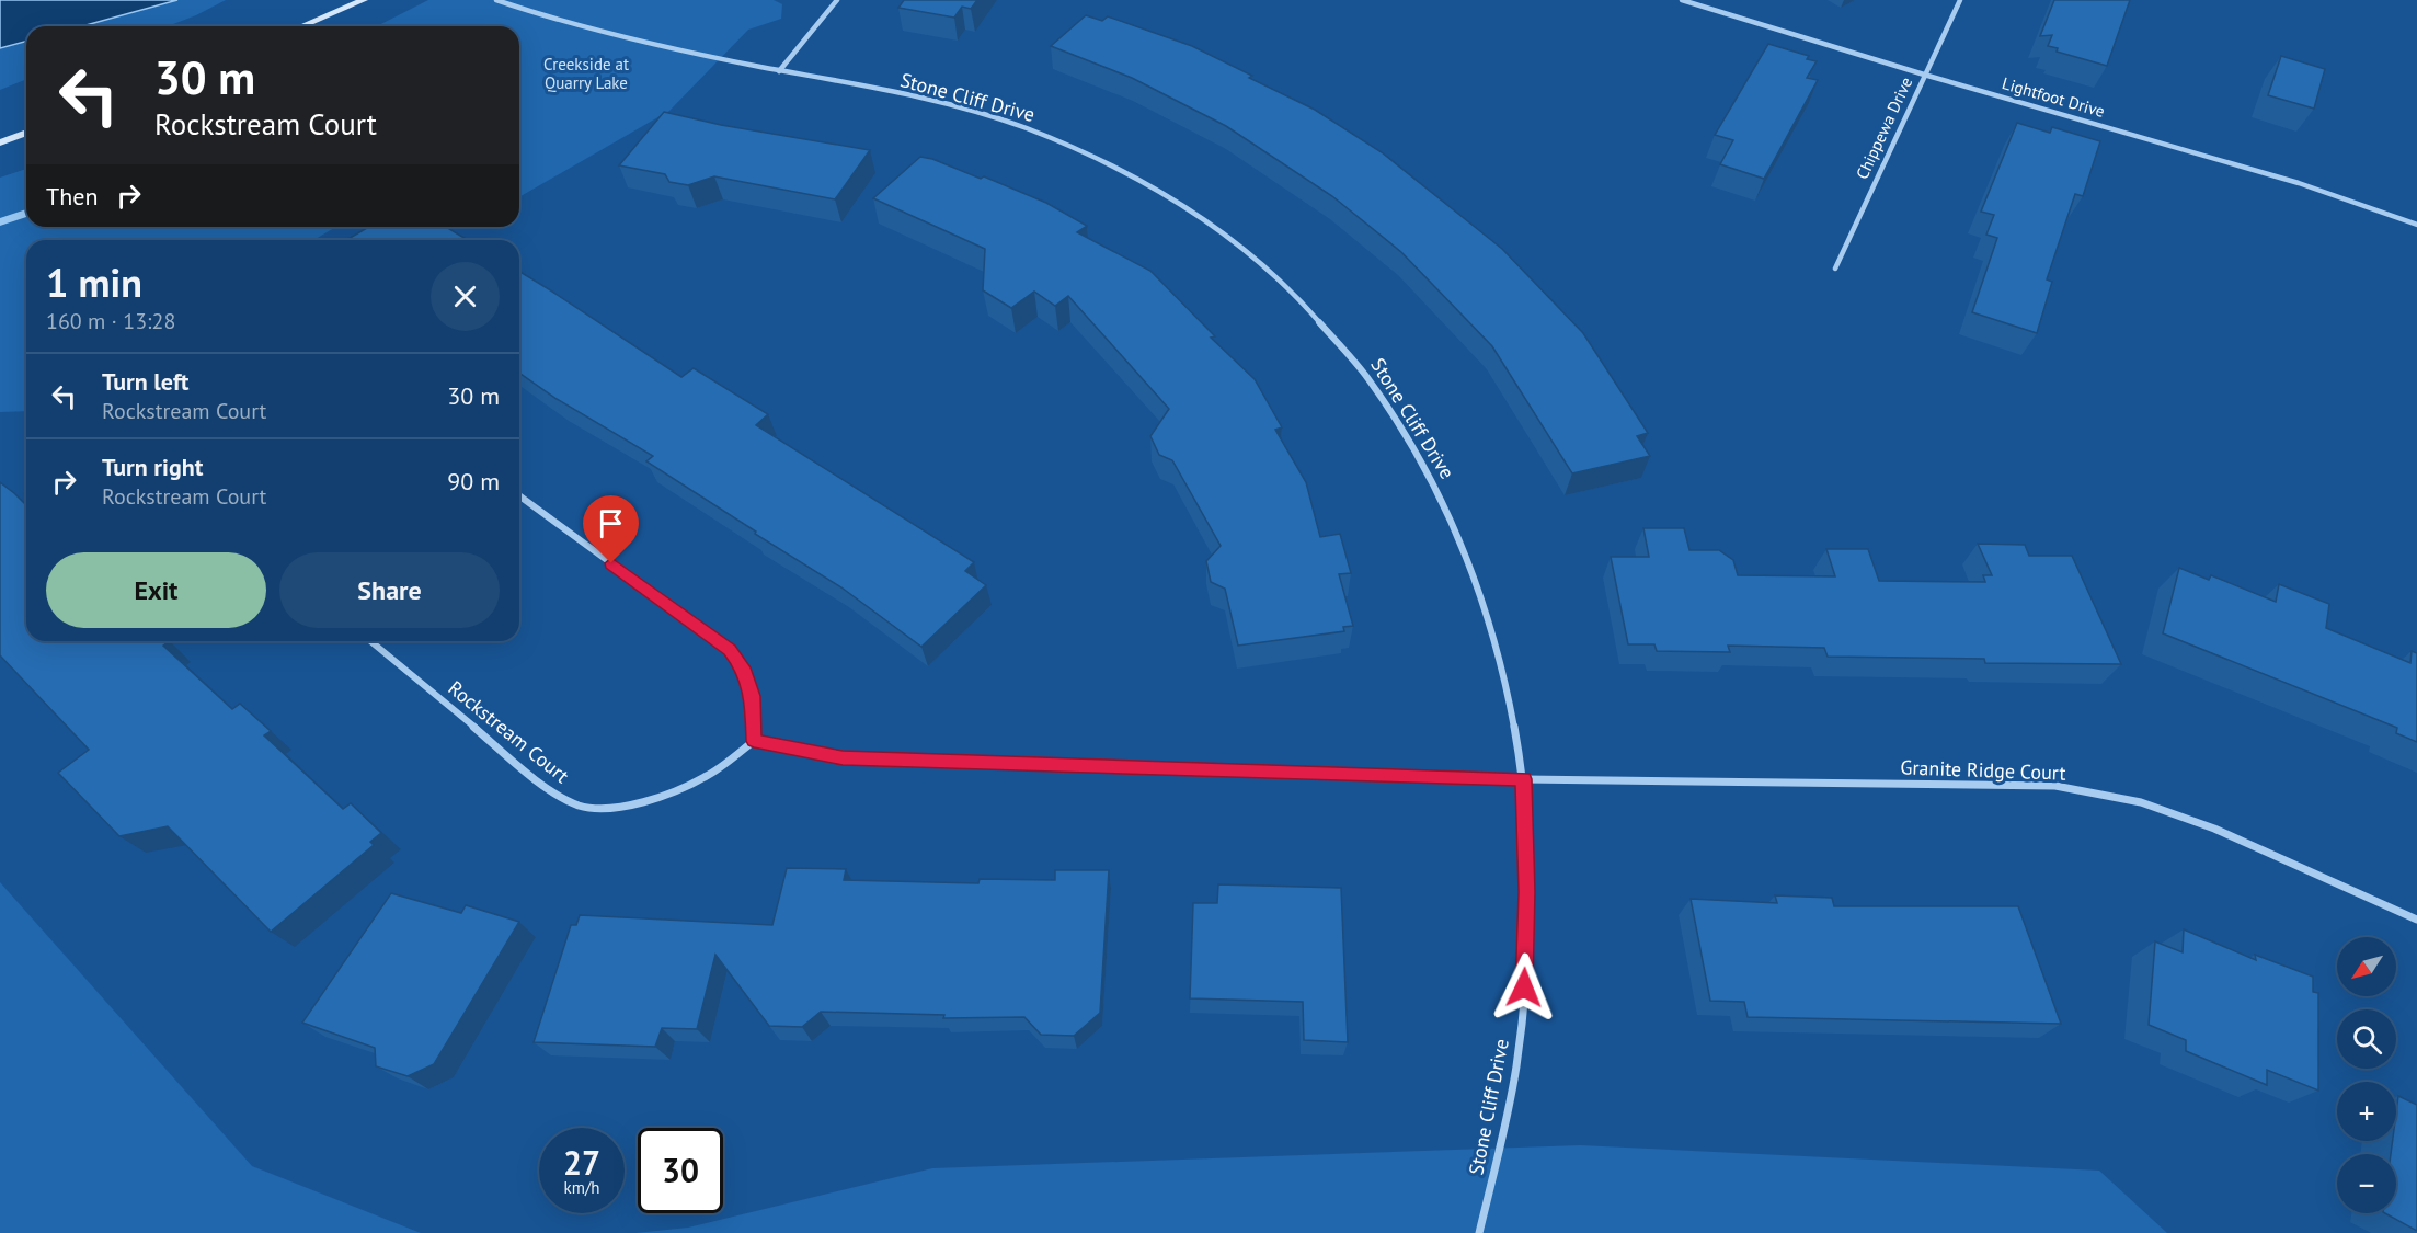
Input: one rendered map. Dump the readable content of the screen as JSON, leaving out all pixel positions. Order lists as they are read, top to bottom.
{
  "streets": {
    "street": [
      "Stone Cliff Drive",
      "Lightfoot Drive",
      "Chippewa Drive",
      "Rockstream Court",
      "Granite Ridge Court"
    ]
  },
  "crossings": [
    ["Stone Cliff Drive", "Granite Ridge Court"],
    ["Lightfoot Drive", "Chippewa Drive"]
  ],
  "parks": ["Creekside at Quarry Lake"],
  "north": "bottom left",
  "page": {
    "turn": ["30 m", "Rockstream Court"],
    "then": "Then",
    "heading": ["1 min", "160 m · 13:28"],
    "list": [
      {
        "name": "Turn left",
        "note": "Rockstream Court",
        "value": "30 m"
      },
      {
        "name": "Turn right",
        "note": "Rockstream Court",
        "value": "90 m"
      }
    ],
    "buttons": ["Exit", "Share"],
    "map_buttons": ["+", "−"],
    "speed": "27 km/h",
    "limit": "30"
  }
}
